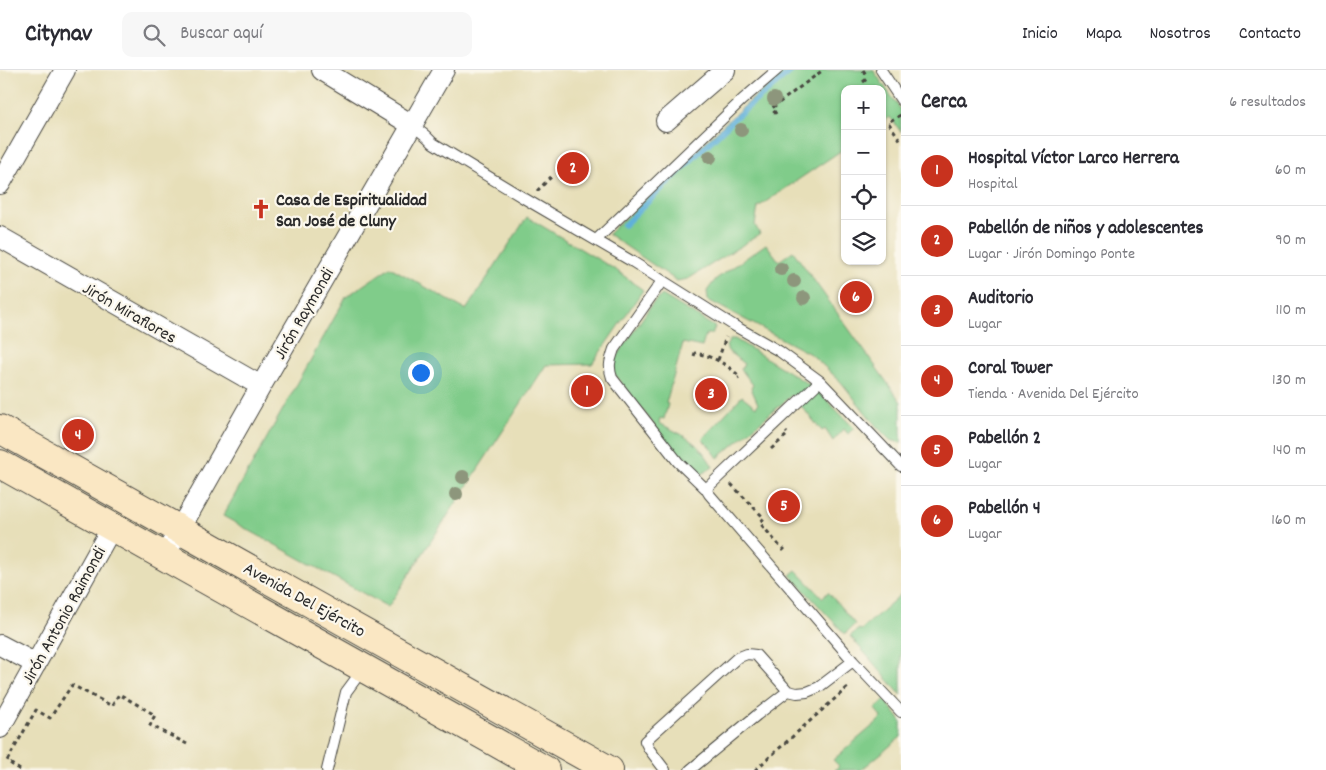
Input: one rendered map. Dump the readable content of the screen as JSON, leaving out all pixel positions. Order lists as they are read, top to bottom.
{
  "streets": {
    "main road": ["Avenida Del Ejército"],
    "street": ["Jirón Miraflores", "Jirón Raymondi", "Jirón Antonio Raimondi"]
  },
  "crossings": [
    ["Jirón Miraflores", "Jirón Raymondi"],
    ["Jirón Raymondi", "Avenida Del Ejército"],
    ["Avenida Del Ejército", "Jirón Antonio Raimondi"]
  ],
  "places": {
    "church": ["Casa de Espiritualidad San José de Cluny"]
  },
  "page": {
    "header": "Citynav",
    "search": "Buscar aquí",
    "nav": [
      "Inicio",
      "Mapa",
      "Nosotros",
      "Contacto"
    ],
    "heading": ["Cerca", "6 resultados"],
    "map_buttons": ["+", "−"],
    "list": [
      {
        "mark": "1",
        "name": "Hospital Víctor Larco Herrera",
        "note": "Hospital",
        "value": "60 m"
      },
      {
        "mark": "2",
        "name": "Pabellón de niños y adolescentes",
        "note": "Lugar · Jirón Domingo Ponte",
        "value": "90 m"
      },
      {
        "mark": "3",
        "name": "Auditorio",
        "note": "Lugar",
        "value": "110 m"
      },
      {
        "mark": "4",
        "name": "Coral Tower",
        "note": "Tienda · Avenida Del Ejército",
        "value": "130 m"
      },
      {
        "mark": "5",
        "name": "Pabellón 2",
        "note": "Lugar",
        "value": "140 m"
      },
      {
        "mark": "6",
        "name": "Pabellón 4",
        "note": "Lugar",
        "value": "160 m"
      }
    ],
    "pins": [
      "2",
      "6",
      "1",
      "3",
      "4",
      "5"
    ]
  }
}
